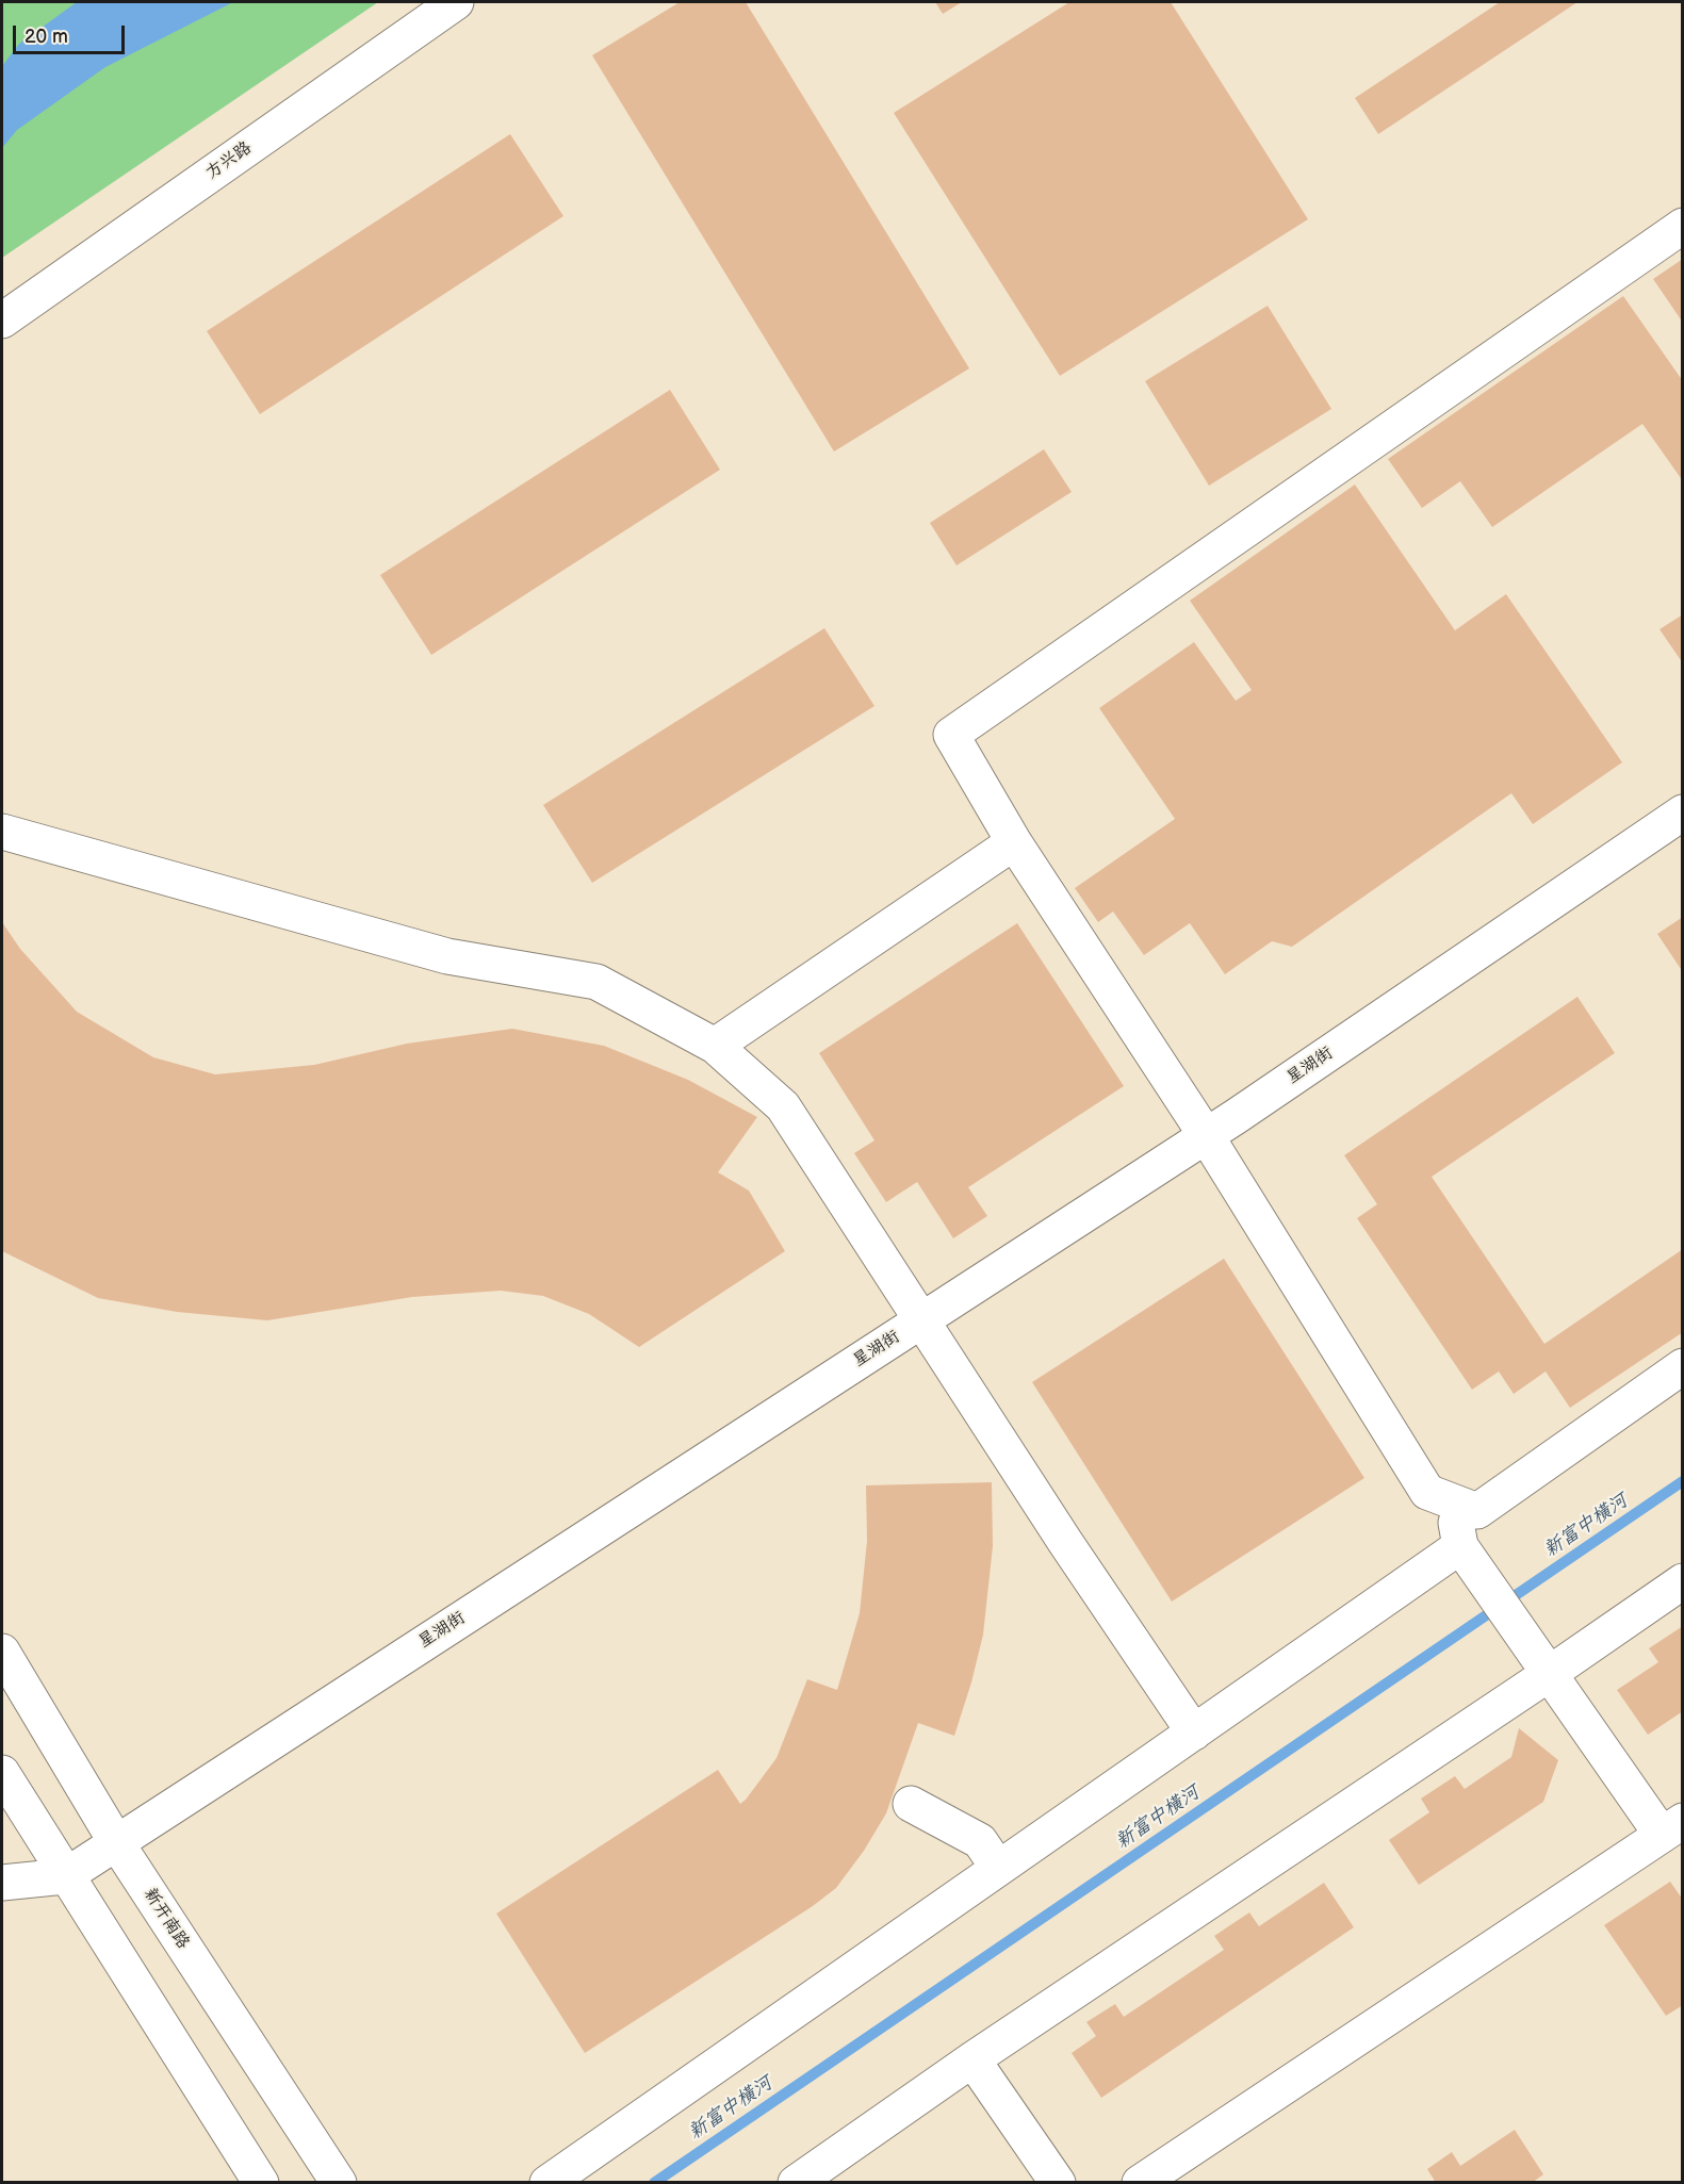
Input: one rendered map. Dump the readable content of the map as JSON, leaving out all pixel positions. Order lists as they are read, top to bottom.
{
  "streets": {
    "street": ["方兴路", "星湖街", "新开南路"]
  },
  "crossings": [
    ["星湖街", "新开南路"]
  ],
  "water": ["新富中横河"],
  "scale_bar": "20 m"
}
